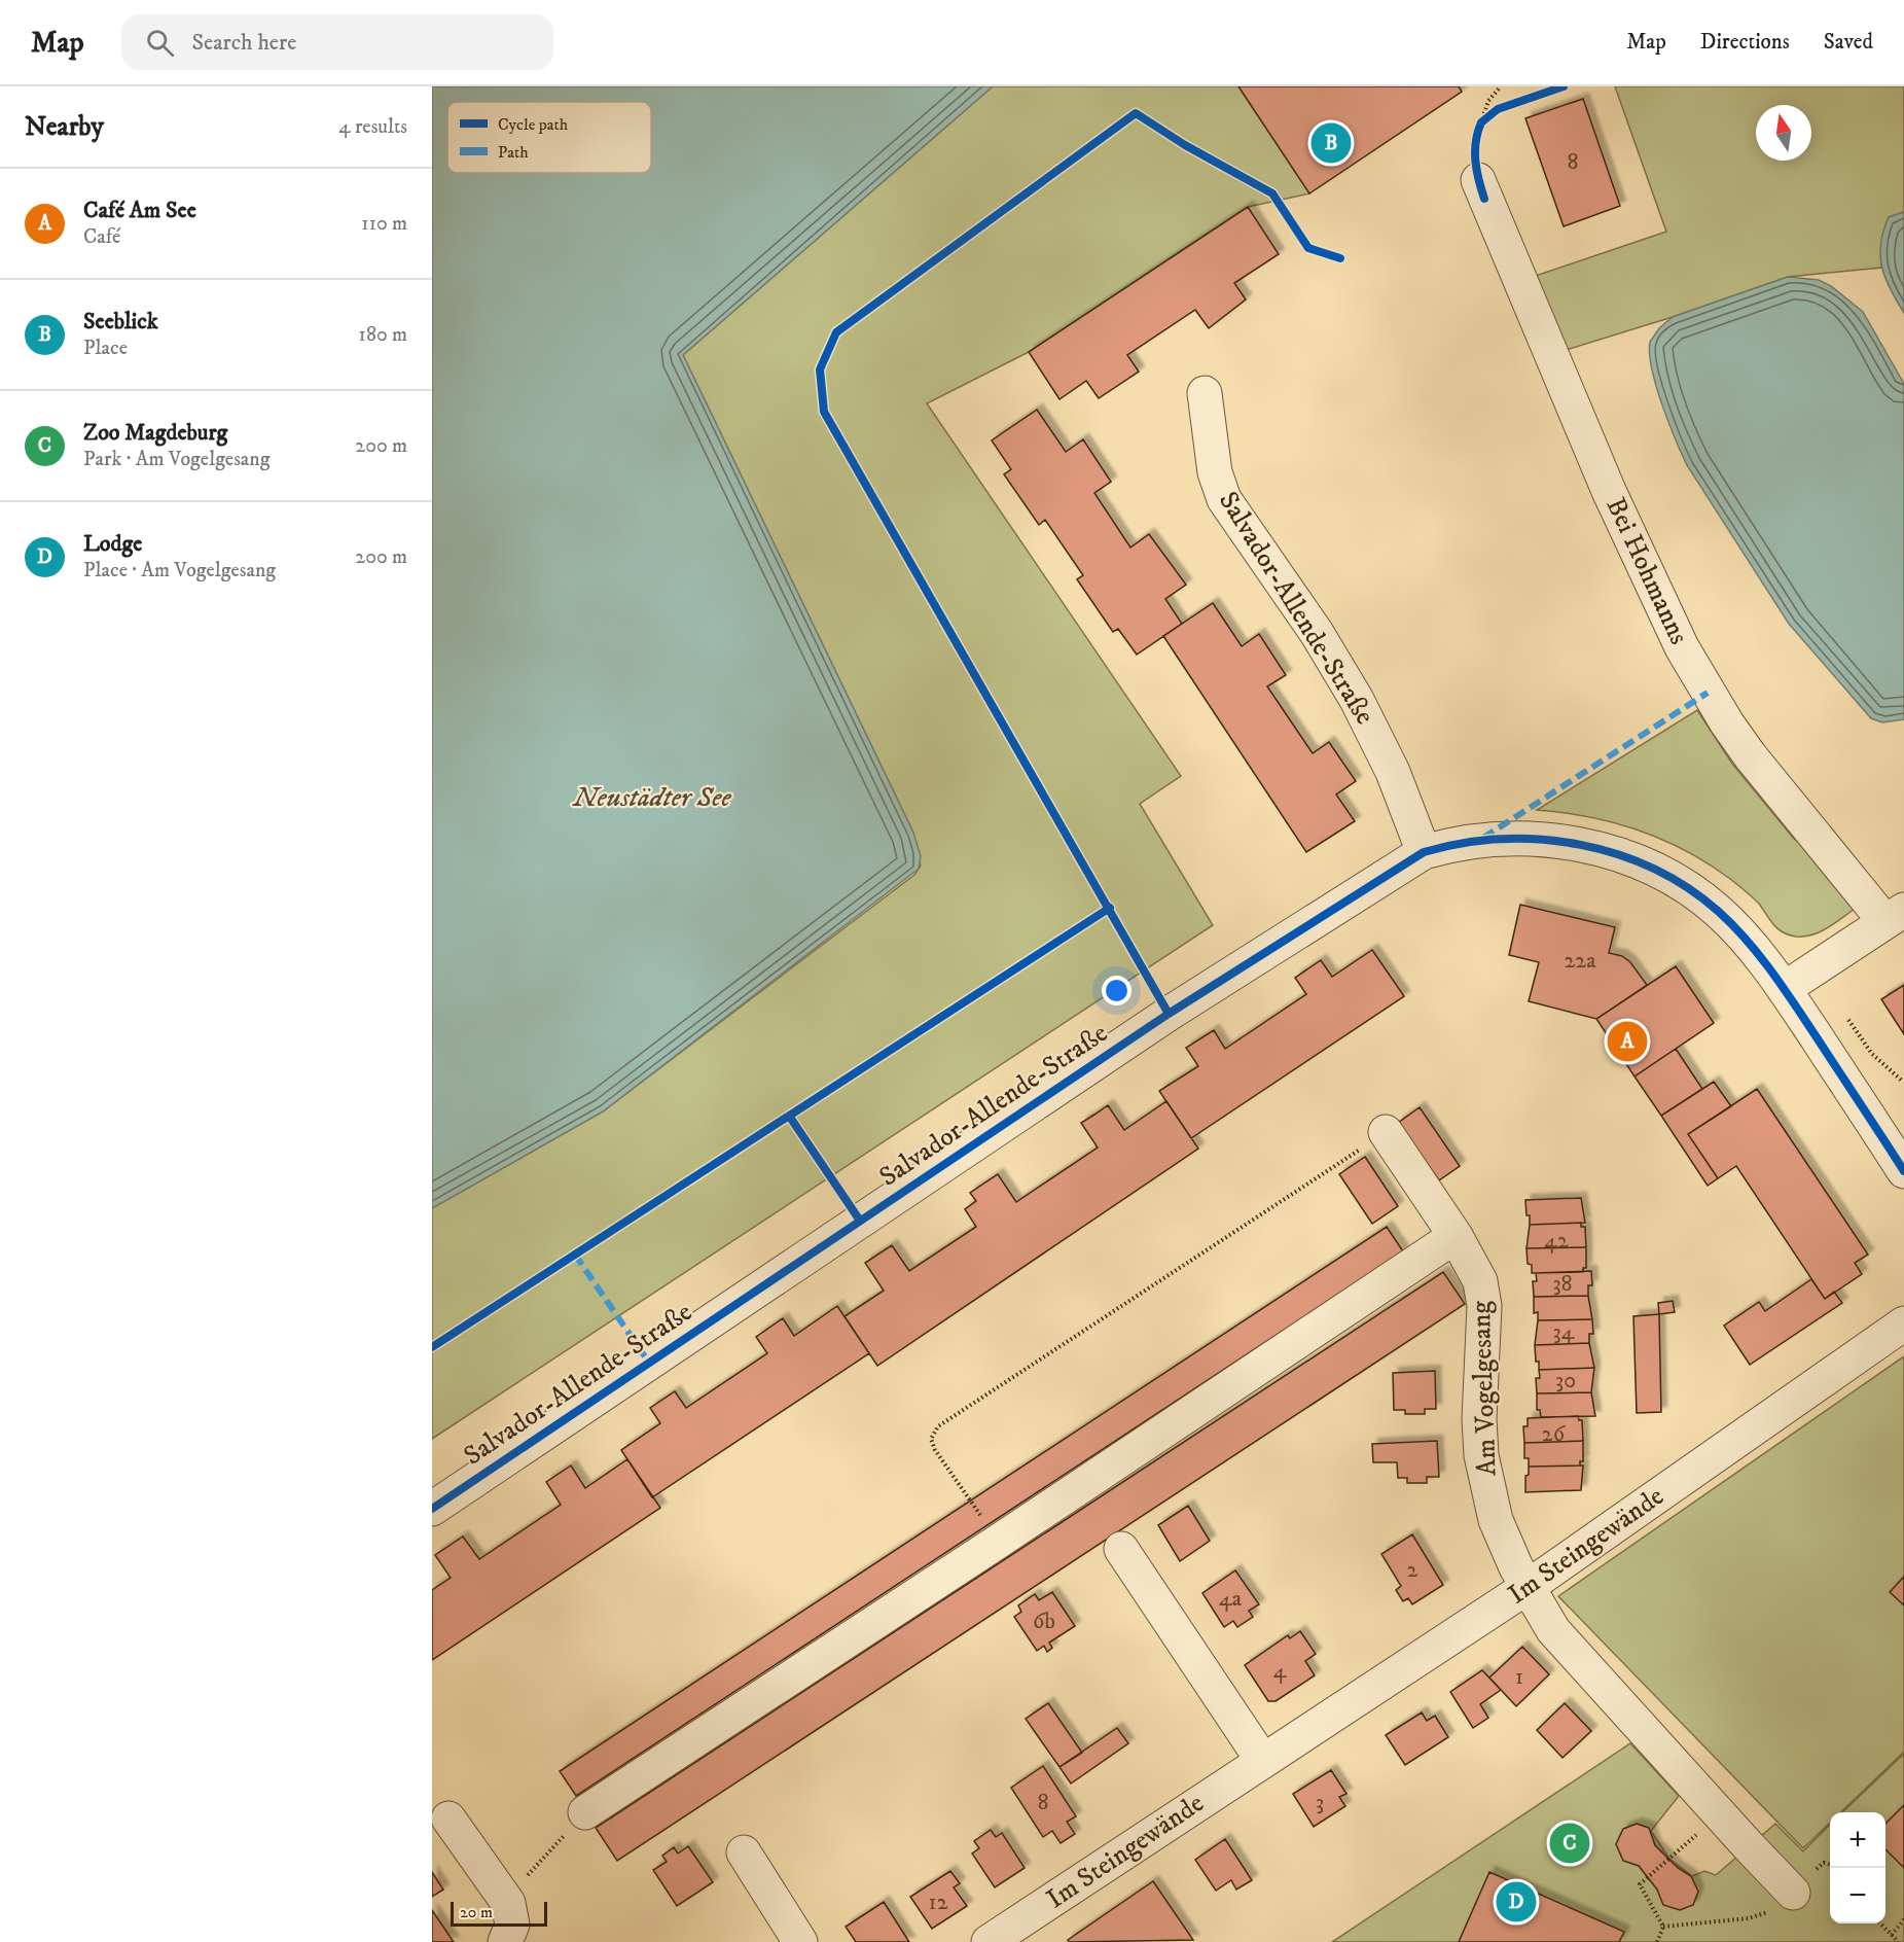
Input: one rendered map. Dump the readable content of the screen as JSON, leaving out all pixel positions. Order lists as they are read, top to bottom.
{
  "streets": {
    "street": [
      "Bei Hohmanns",
      "Salvador-Allende-Straße",
      "Am Vogelgesang",
      "Im Steingewände"
    ]
  },
  "crossings": [
    ["Am Vogelgesang", "Im Steingewände"]
  ],
  "water": ["Neustädter See"],
  "house_numbers": [
    "8",
    "22a",
    "42",
    "38",
    "34",
    "30",
    "26",
    "2",
    "4a",
    "6b",
    "4",
    "1",
    "8",
    "3",
    "12"
  ],
  "legend": ["Cycle path", "Path"],
  "scale_bar": "20 m",
  "north": "top",
  "page": {
    "header": "Map",
    "search": "Search here",
    "nav": ["Map", "Directions", "Saved"],
    "heading": ["Nearby", "4 results"],
    "pins": [
      "B",
      "A",
      "C",
      "D"
    ],
    "list": [
      {
        "mark": "A",
        "name": "Café Am See",
        "note": "Café",
        "value": "110 m"
      },
      {
        "mark": "B",
        "name": "Seeblick",
        "note": "Place",
        "value": "180 m"
      },
      {
        "mark": "C",
        "name": "Zoo Magdeburg",
        "note": "Park · Am Vogelgesang",
        "value": "200 m"
      },
      {
        "mark": "D",
        "name": "Lodge",
        "note": "Place · Am Vogelgesang",
        "value": "200 m"
      }
    ],
    "map_buttons": ["+", "−"],
    "scale": "20 m"
  }
}
